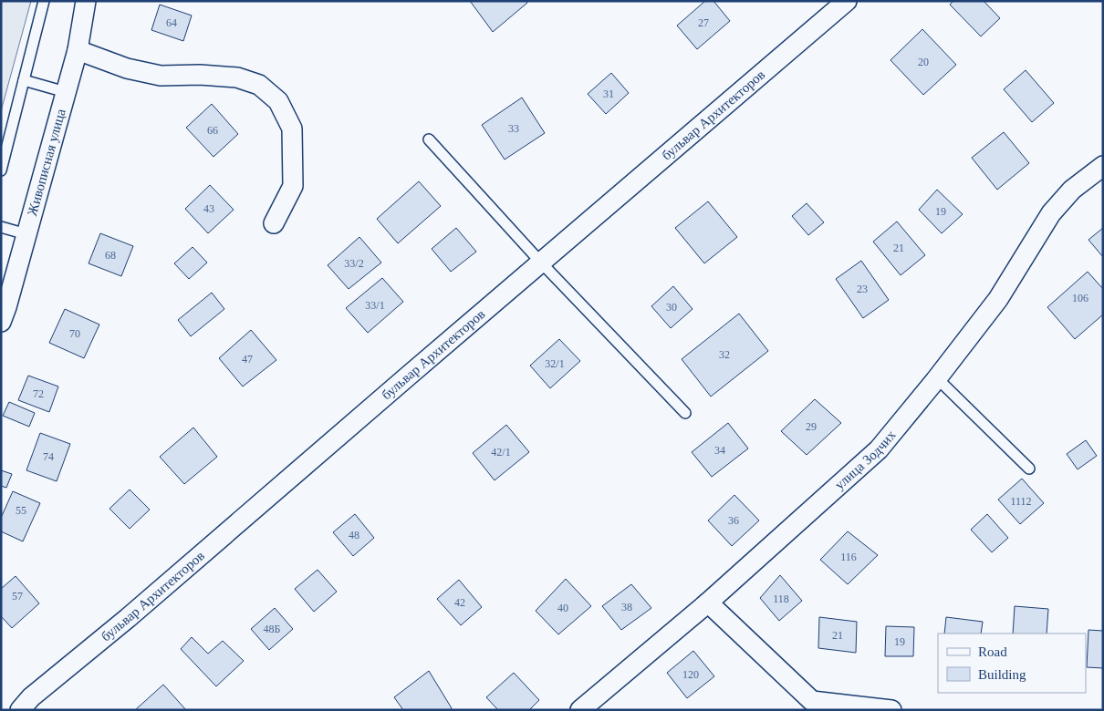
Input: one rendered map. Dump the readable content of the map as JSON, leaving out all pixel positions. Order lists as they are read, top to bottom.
{
  "streets": {
    "street": ["бульвар Архитекторов", "Живописная улица", "улица Зодчих"]
  },
  "house_numbers": [
    "64",
    "27",
    "20",
    "31",
    "33",
    "66",
    "43",
    "19",
    "21",
    "68",
    "33/2",
    "23",
    "106",
    "33/1",
    "30",
    "70",
    "32",
    "47",
    "32/1",
    "72",
    "29",
    "34",
    "42/1",
    "74",
    "1112",
    "55",
    "36",
    "48",
    "116",
    "57",
    "118",
    "42",
    "38",
    "40",
    "48Б",
    "21",
    "19",
    "120"
  ],
  "legend": ["Road", "Building"]
}
